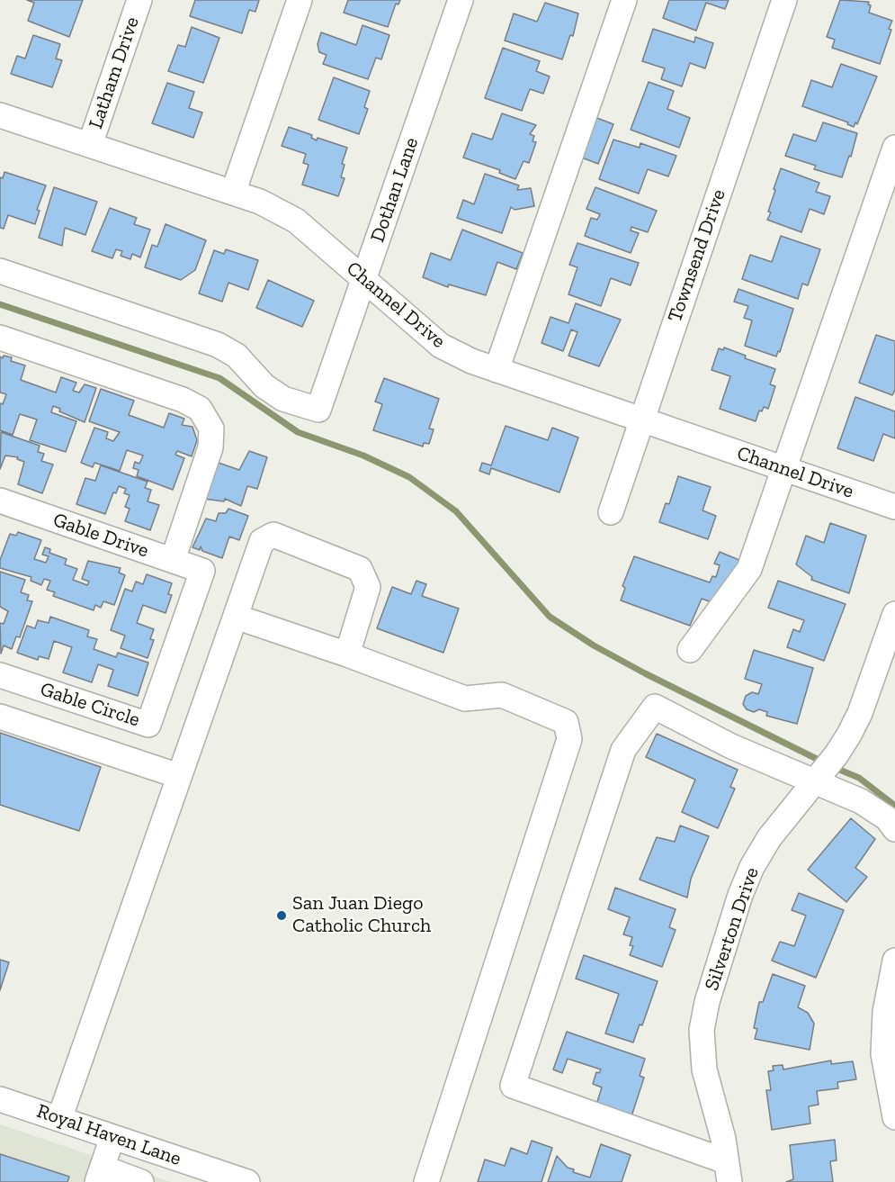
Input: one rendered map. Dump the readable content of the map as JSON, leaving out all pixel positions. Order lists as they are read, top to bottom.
{
  "streets": {
    "street": [
      "Latham Drive",
      "Dothan Lane",
      "Townsend Drive",
      "Channel Drive",
      "Gable Drive",
      "Gable Circle",
      "Silverton Drive",
      "Royal Haven Lane"
    ]
  },
  "crossings": [
    ["Latham Drive", "Channel Drive"],
    ["Dothan Lane", "Channel Drive"],
    ["Townsend Drive", "Channel Drive"],
    ["Gable Drive", "Gable Circle"]
  ],
  "places": ["San Juan Diego Catholic Church"]
}
